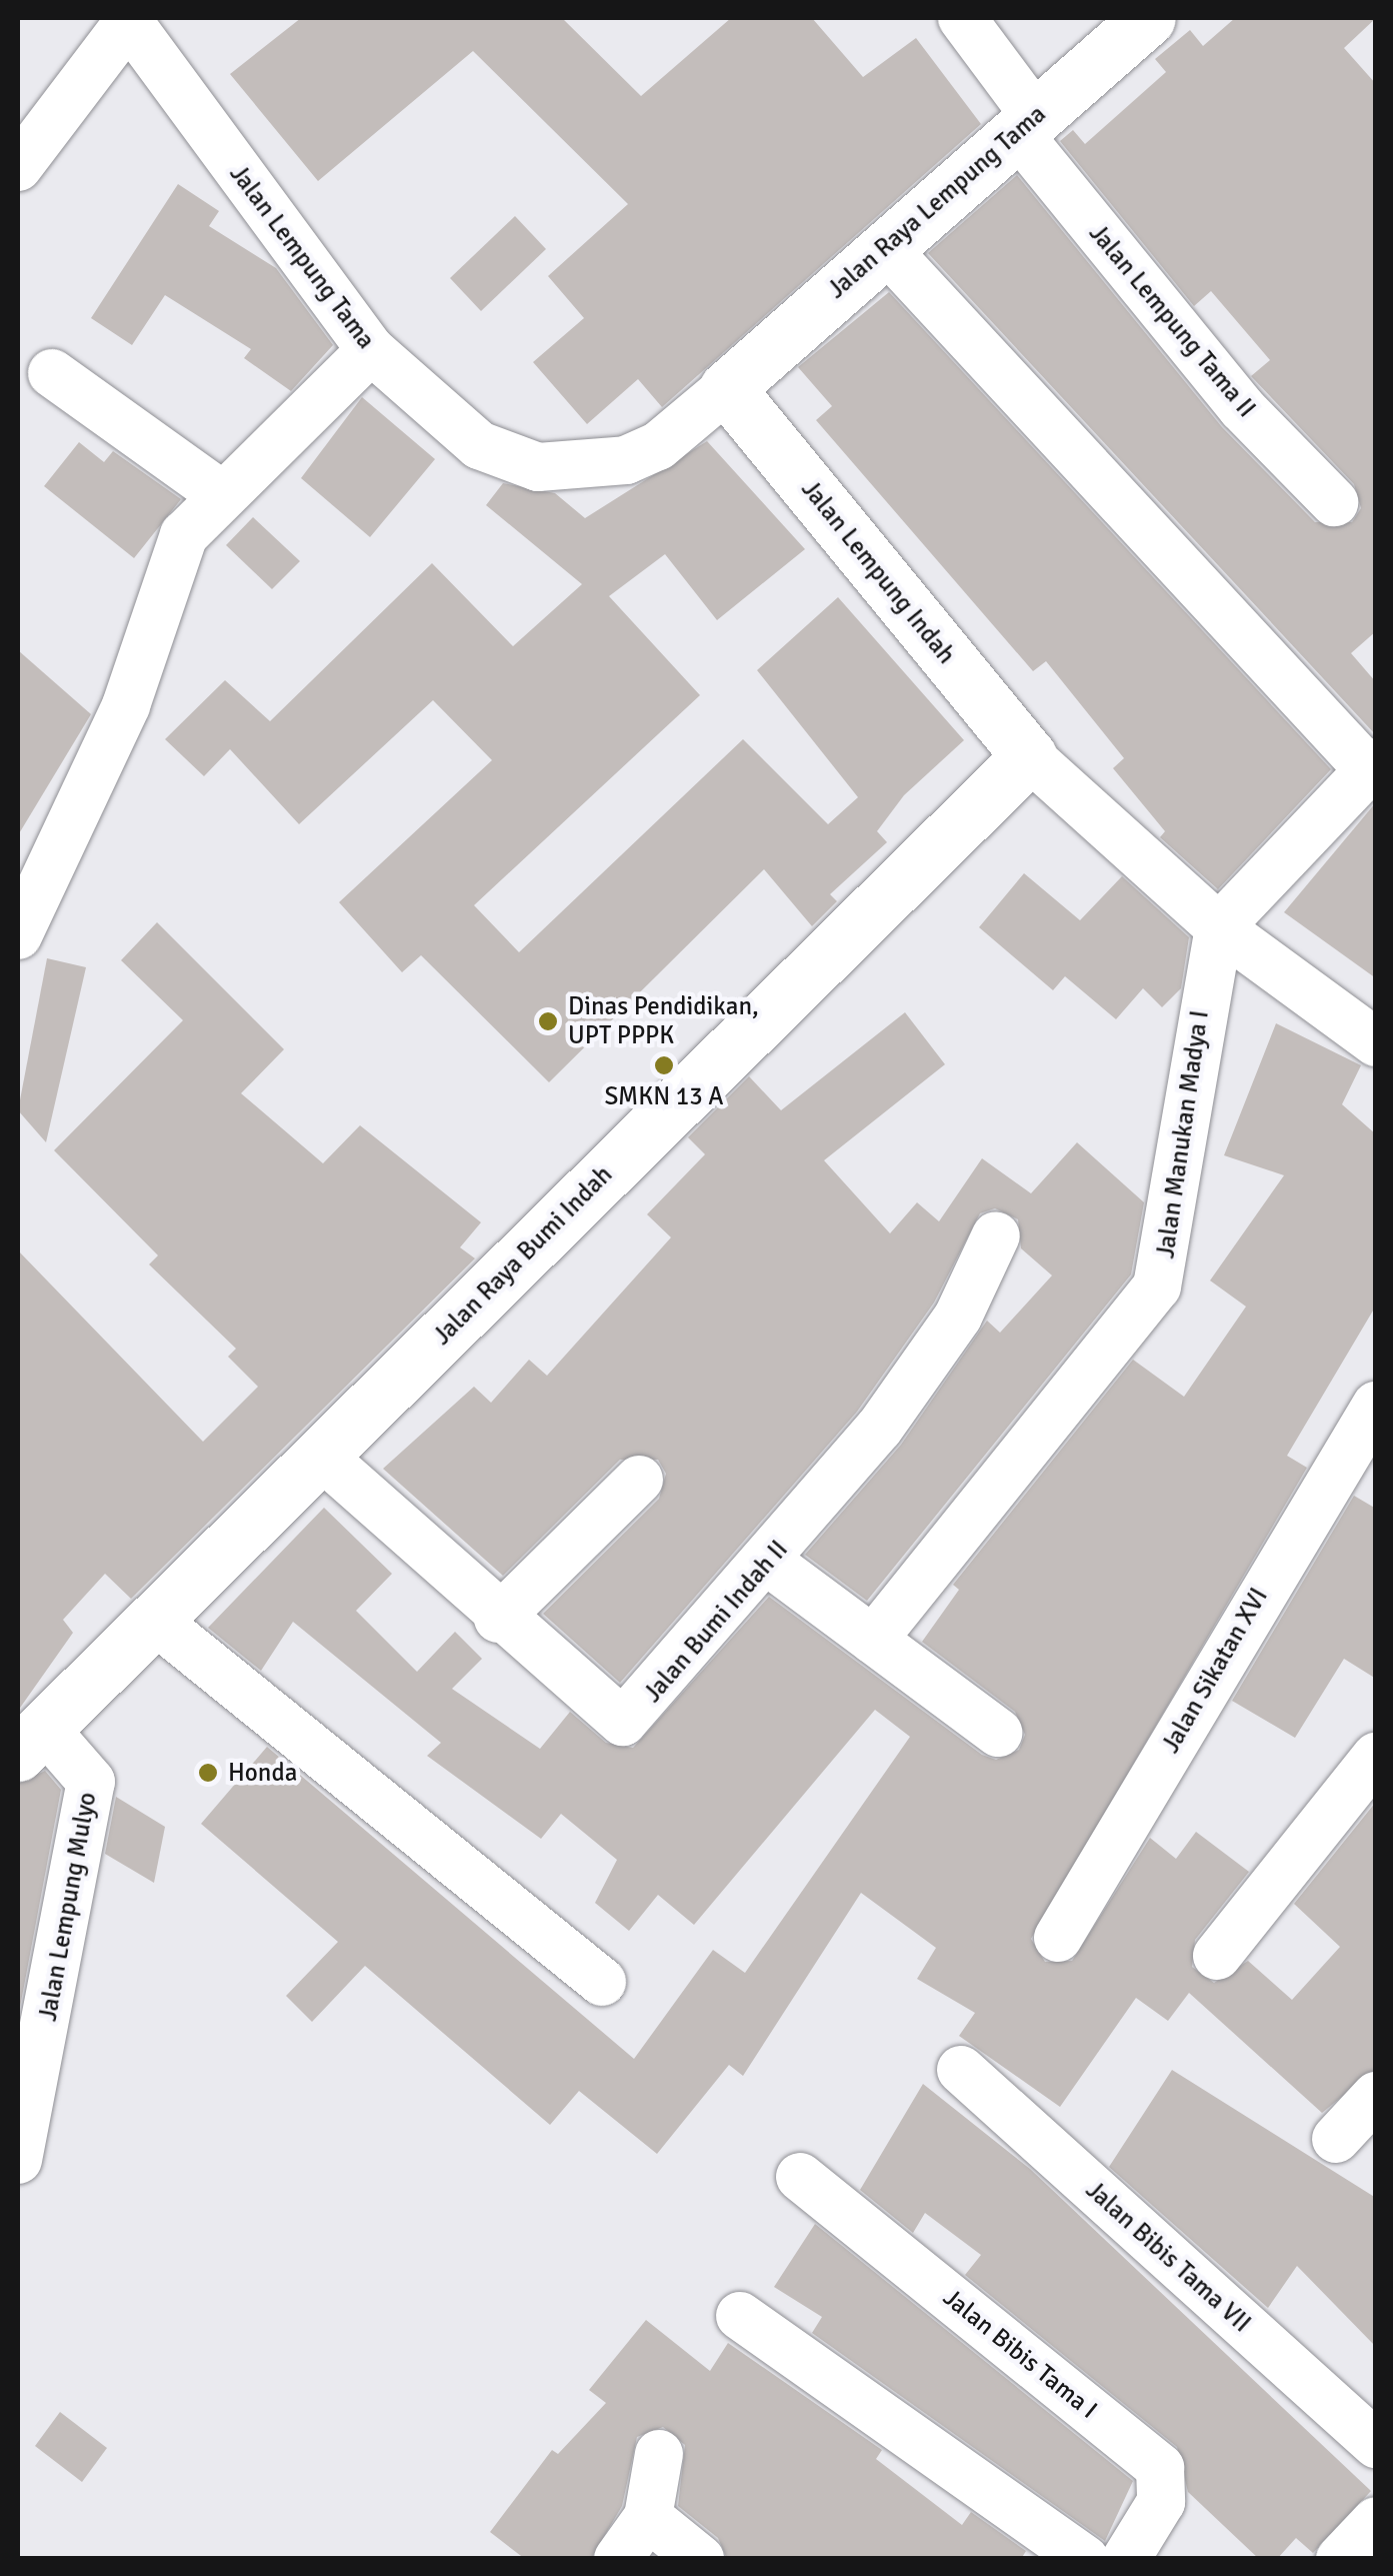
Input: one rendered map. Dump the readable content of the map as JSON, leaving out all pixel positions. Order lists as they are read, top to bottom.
{
  "streets": {
    "street": [
      "Jalan Raya Lempung Tama",
      "Jalan Lempung Tama",
      "Jalan Lempung Tama II",
      "Jalan Lempung Indah",
      "Jalan Manukan Madya I",
      "Jalan Raya Bumi Indah",
      "Jalan Bumi Indah II",
      "Jalan Sikatan XVI",
      "Jalan Lempung Mulyo",
      "Jalan Bibis Tama VII",
      "Jalan Bibis Tama I"
    ]
  },
  "crossings": [
    ["Jalan Raya Lempung Tama", "Jalan Lempung Tama"],
    ["Jalan Raya Lempung Tama", "Jalan Lempung Tama II"],
    ["Jalan Raya Lempung Tama", "Jalan Lempung Indah"],
    ["Jalan Lempung Tama", "Jalan Lempung Indah"],
    ["Jalan Lempung Indah", "Jalan Raya Bumi Indah"],
    ["Jalan Raya Bumi Indah", "Jalan Bumi Indah II"],
    ["Jalan Raya Bumi Indah", "Jalan Lempung Mulyo"]
  ],
  "places": ["Dinas Pendidikan, UPT PPPK", "SMKN 13 A", "Honda"]
}
